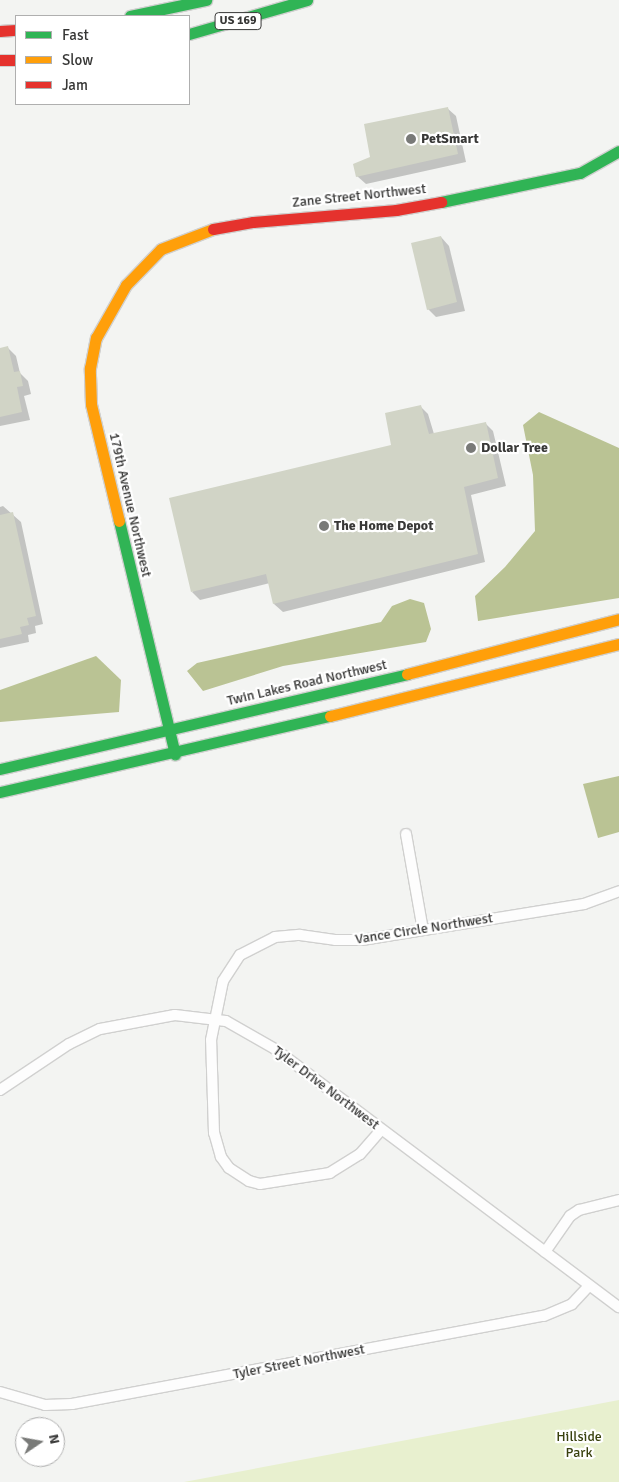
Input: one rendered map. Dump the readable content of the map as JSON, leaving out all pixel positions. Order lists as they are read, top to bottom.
{
  "streets": {
    "main road": [
      "US 169",
      "Zane Street Northwest",
      "179th Avenue Northwest",
      "Twin Lakes Road Northwest"
    ],
    "street": ["Vance Circle Northwest", "Tyler Drive Northwest", "Tyler Street Northwest"]
  },
  "crossings": [
    ["Zane Street Northwest", "179th Avenue Northwest"],
    ["179th Avenue Northwest", "Twin Lakes Road Northwest"],
    ["Vance Circle Northwest", "Tyler Drive Northwest"],
    ["Tyler Drive Northwest", "Tyler Street Northwest"]
  ],
  "parks": ["Hillside Park"],
  "places": ["PetSmart", "Dollar Tree", "The Home Depot"],
  "legend": ["Fast", "Slow", "Jam"],
  "north": "right"
}
